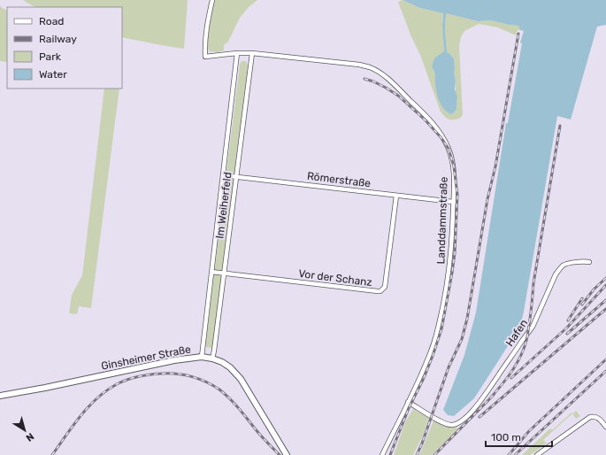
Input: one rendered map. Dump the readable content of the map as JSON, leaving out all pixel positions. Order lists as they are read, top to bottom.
{
  "streets": {
    "main road": ["Ginsheimer Straße"],
    "street": [
      "Römerstraße",
      "Im Weiherfeld",
      "Landdammstraße",
      "Vor der Schanz",
      "Hafen"
    ]
  },
  "crossings": [
    ["Römerstraße", "Im Weiherfeld"],
    ["Römerstraße", "Landdammstraße"],
    ["Römerstraße", "Vor der Schanz"],
    ["Im Weiherfeld", "Landdammstraße"],
    ["Im Weiherfeld", "Vor der Schanz"],
    ["Im Weiherfeld", "Ginsheimer Straße"],
    ["Landdammstraße", "Hafen"]
  ],
  "legend": [
    "Road",
    "Railway",
    "Park",
    "Water"
  ],
  "scale_bar": "100 m",
  "north": "bottom right"
}
